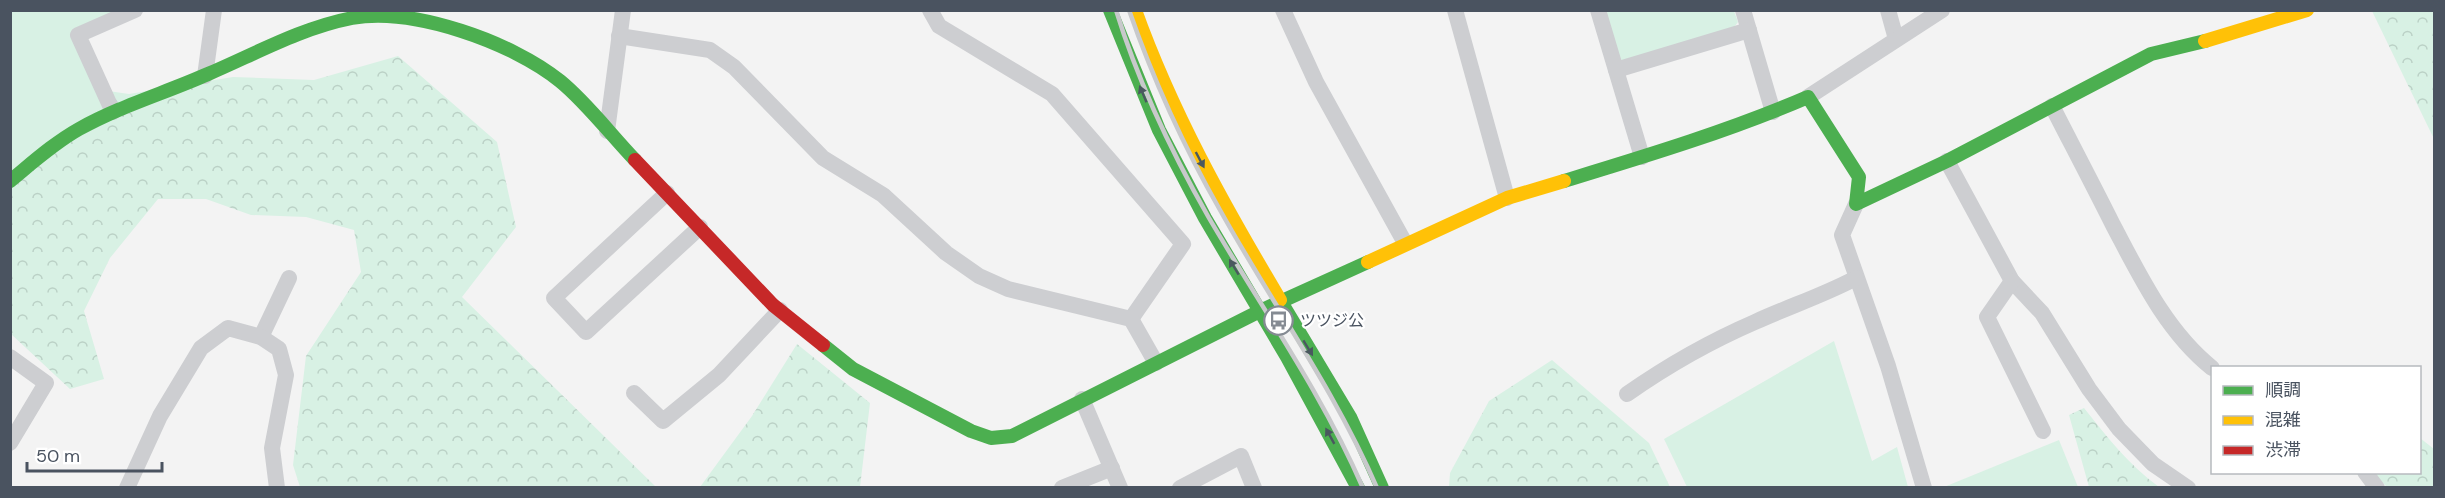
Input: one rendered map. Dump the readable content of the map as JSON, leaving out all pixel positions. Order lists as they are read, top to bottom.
{
  "places": {
    "bus stop": ["ツツジ公"]
  },
  "legend": ["順調", "混雑", "渋滞"],
  "scale_bar": "50 m"
}
